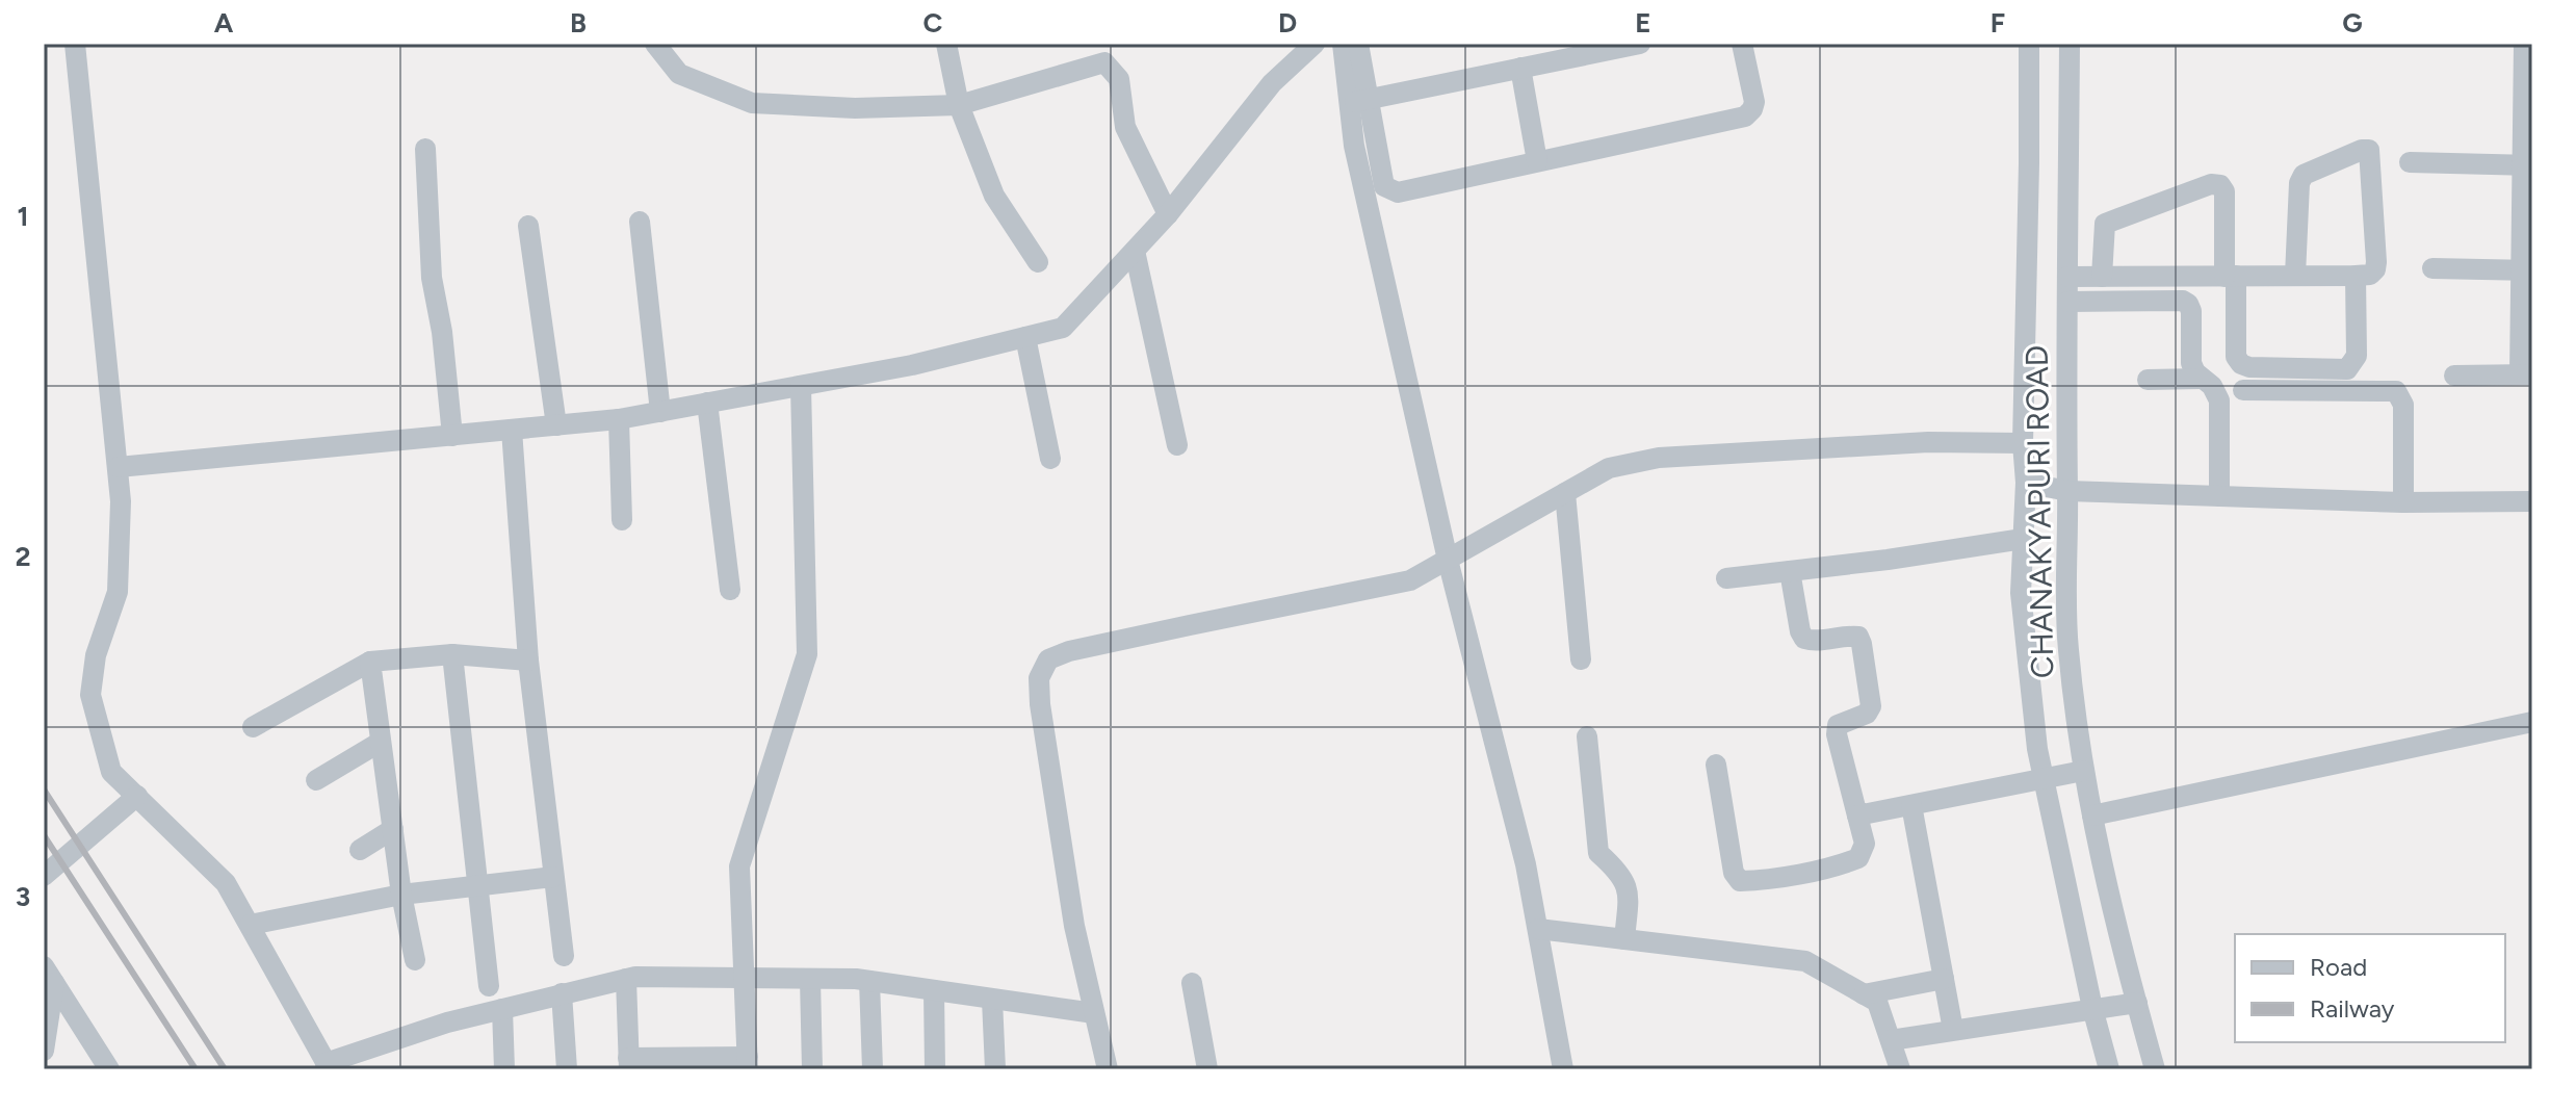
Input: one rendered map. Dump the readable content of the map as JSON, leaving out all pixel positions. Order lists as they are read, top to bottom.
{
  "streets": {
    "street": ["CHANAKYAPURI ROAD"]
  },
  "legend": ["Road", "Railway"],
  "grid": {
    "columns": [
      "A",
      "B",
      "C",
      "D",
      "E",
      "F",
      "G"
    ],
    "rows": ["1", "2", "3"]
  }
}
